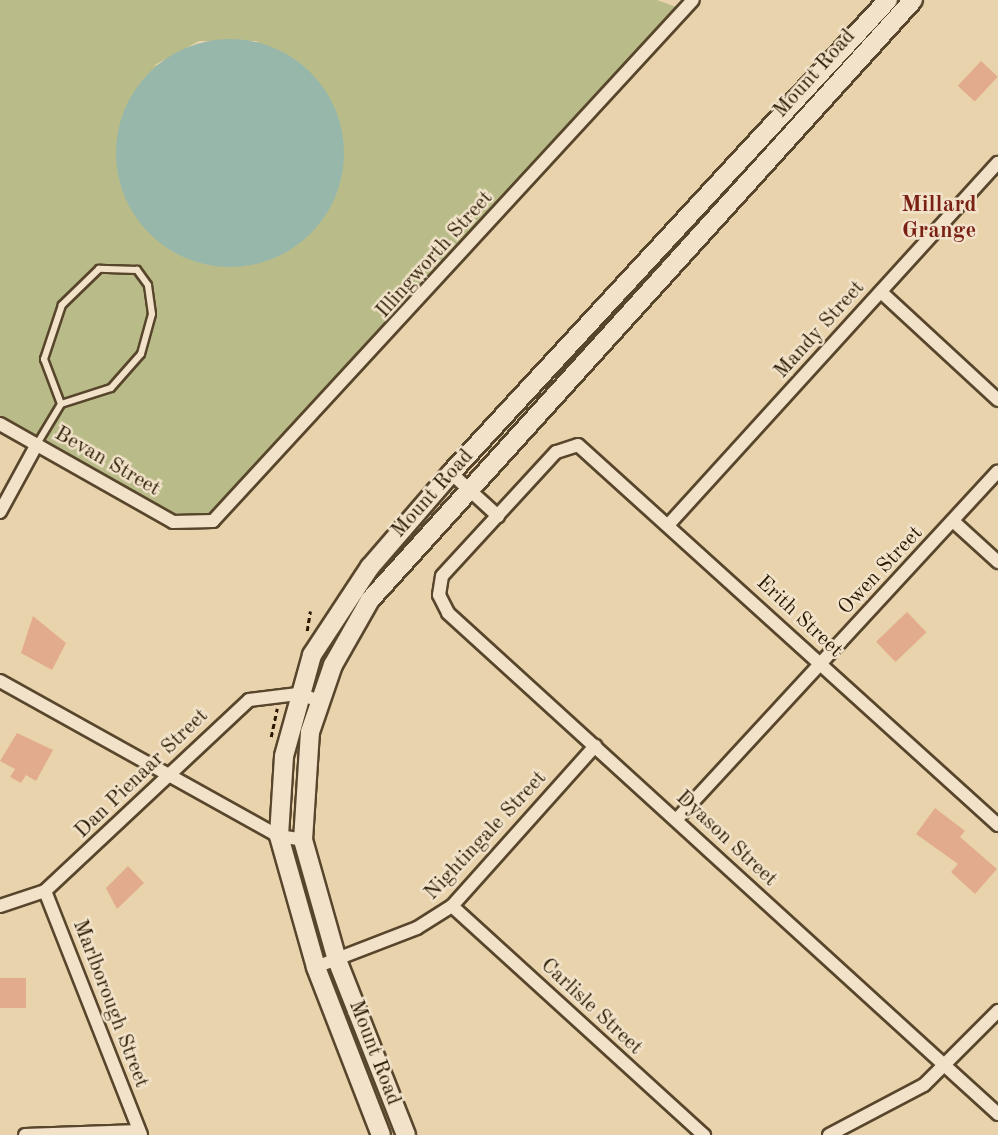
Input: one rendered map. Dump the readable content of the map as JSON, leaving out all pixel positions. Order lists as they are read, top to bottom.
{
  "streets": {
    "main road": ["Mount Road"],
    "street": [
      "Illingworth Street",
      "Mandy Street",
      "Bevan Street",
      "Owen Street",
      "Erith Street",
      "Dan Pienaar Street",
      "Nightingale Street",
      "Dyason Street",
      "Marlborough Street",
      "Carlisle Street"
    ]
  },
  "crossings": [
    ["Mount Road", "Dan Pienaar Street"],
    ["Mount Road", "Nightingale Street"],
    ["Illingworth Street", "Bevan Street"],
    ["Mandy Street", "Erith Street"],
    ["Owen Street", "Erith Street"],
    ["Owen Street", "Dyason Street"],
    ["Erith Street", "Dyason Street"],
    ["Dan Pienaar Street", "Marlborough Street"],
    ["Nightingale Street", "Dyason Street"],
    ["Nightingale Street", "Carlisle Street"]
  ],
  "districts": ["Millard Grange"]
}
